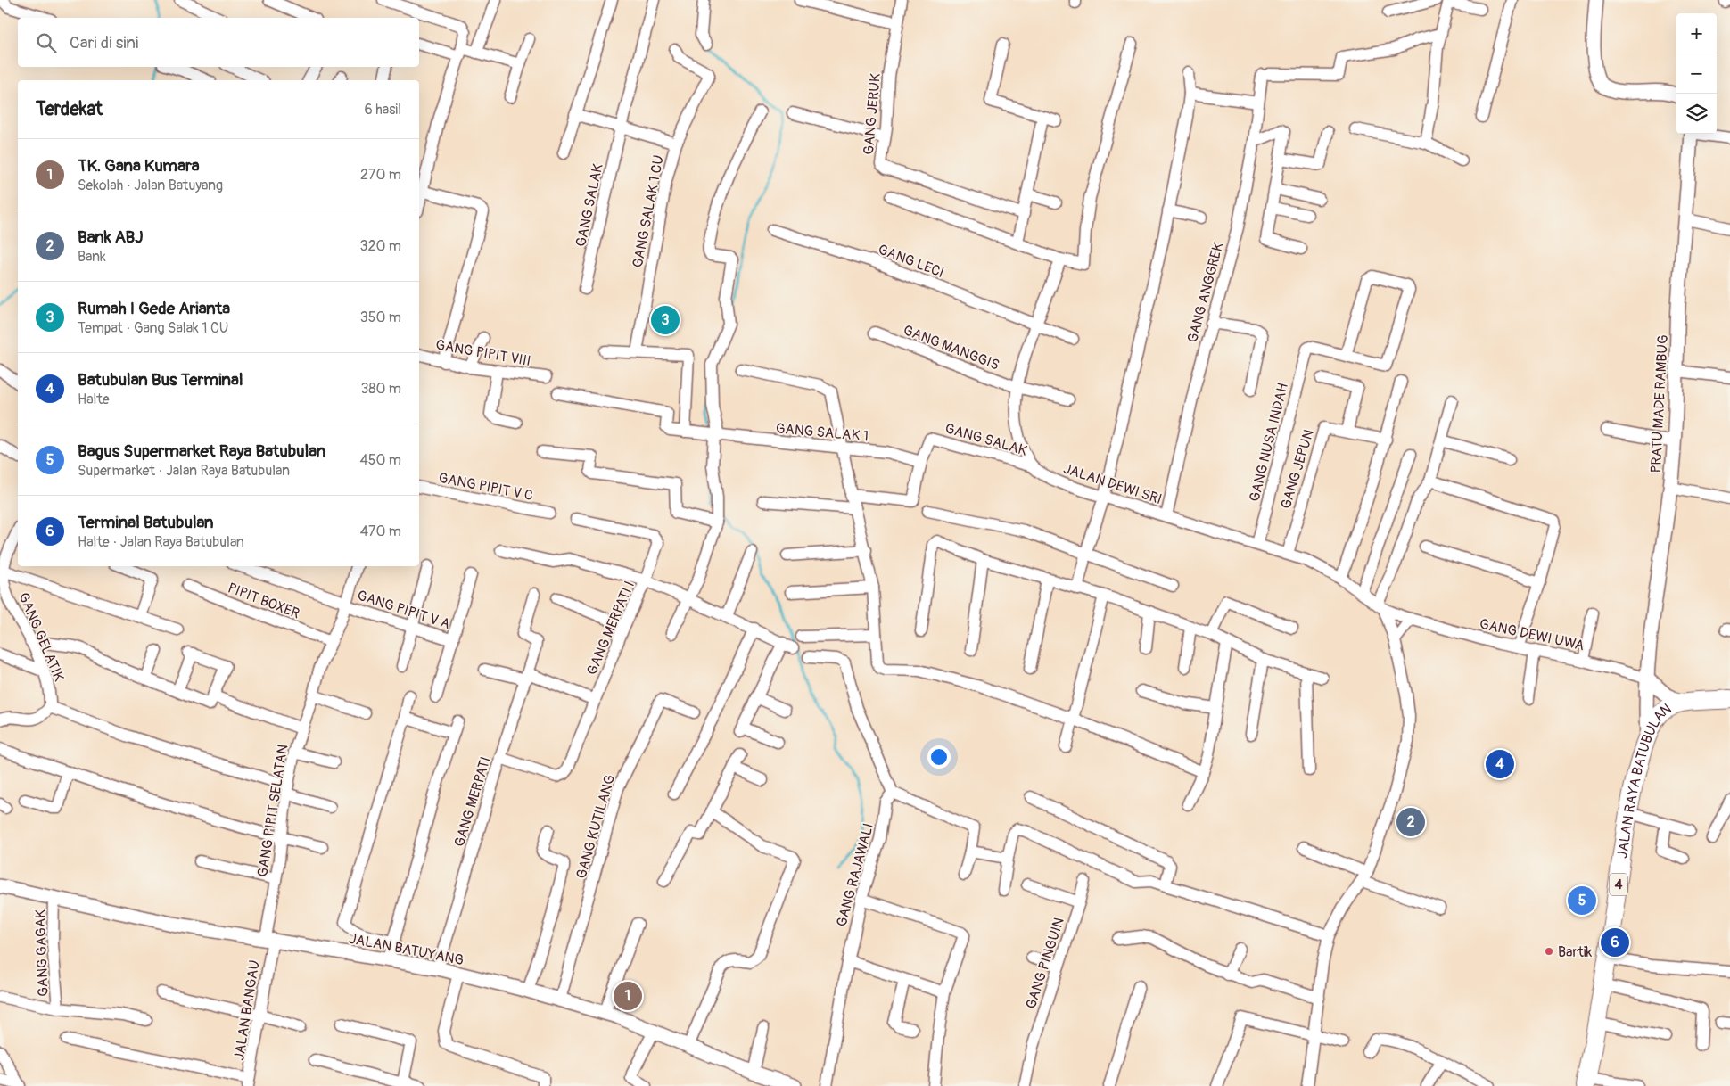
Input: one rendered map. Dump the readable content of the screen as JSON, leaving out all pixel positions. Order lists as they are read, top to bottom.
{
  "streets": {
    "highway": ["JALAN RAYA BATUBULAN", "4"],
    "street": [
      "GANG JERUK",
      "GANG SALAK",
      "GANG SALAK 1 CU",
      "GANG LECI",
      "GANG ANGGREK",
      "GANG MANGGIS",
      "GANG PIPIT VIII",
      "PRATU MADE RAMBUG",
      "GANG SALAK 1",
      "GANG NUSA INDAH",
      "GANG JEPUN",
      "JALAN DEWI SRI",
      "GANG PIPIT V C",
      "PIPIT BOXER",
      "GANG PIPIT V A",
      "GANG MERPATI I",
      "GANG DEWI UWA",
      "GANG GELATIK",
      "GANG MERPATI",
      "GANG PIPIT SELATAN",
      "GANG KUTILANG",
      "GANG RAJAWALI",
      "JALAN BATUYANG",
      "GANG GAGAK",
      "GANG PINGUIN",
      "JALAN BANGAU"
    ]
  },
  "crossings": [
    ["GANG SALAK", "GANG SALAK 1 CU"],
    ["GANG SALAK", "GANG SALAK 1"],
    ["GANG SALAK", "JALAN DEWI SRI"],
    ["GANG ANGGREK", "JALAN DEWI SRI"],
    ["PRATU MADE RAMBUG", "GANG DEWI UWA"],
    ["PRATU MADE RAMBUG", "JALAN RAYA BATUBULAN"],
    ["GANG NUSA INDAH", "JALAN DEWI SRI"],
    ["GANG JEPUN", "JALAN DEWI SRI"],
    ["JALAN DEWI SRI", "GANG DEWI UWA"],
    ["PIPIT BOXER", "GANG PIPIT SELATAN"],
    ["GANG PIPIT V A", "GANG PIPIT SELATAN"],
    ["GANG MERPATI I", "GANG MERPATI"],
    ["JALAN RAYA BATUBULAN", "4"],
    ["GANG MERPATI", "JALAN BATUYANG"],
    ["GANG PIPIT SELATAN", "JALAN BATUYANG"],
    ["GANG PIPIT SELATAN", "JALAN BANGAU"],
    ["GANG KUTILANG", "JALAN BATUYANG"],
    ["JALAN BATUYANG", "GANG GAGAK"],
    ["JALAN BATUYANG", "JALAN BANGAU"]
  ],
  "places": ["Bartik"],
  "page": {
    "map_buttons": ["+", "−"],
    "search": "Cari di sini",
    "heading": ["Terdekat", "6 hasil"],
    "list": [
      {
        "mark": "1",
        "name": "TK. Gana Kumara",
        "note": "Sekolah · Jalan Batuyang",
        "value": "270 m"
      },
      {
        "mark": "2",
        "name": "Bank ABJ",
        "note": "Bank",
        "value": "320 m"
      },
      {
        "mark": "3",
        "name": "Rumah I Gede Arianta",
        "note": "Tempat · Gang Salak 1 CU",
        "value": "350 m"
      },
      {
        "mark": "4",
        "name": "Batubulan Bus Terminal",
        "note": "Halte",
        "value": "380 m"
      },
      {
        "mark": "5",
        "name": "Bagus Supermarket Raya Batubulan",
        "note": "Supermarket · Jalan Raya Batubulan",
        "value": "450 m"
      },
      {
        "mark": "6",
        "name": "Terminal Batubulan",
        "note": "Halte · Jalan Raya Batubulan",
        "value": "470 m"
      }
    ],
    "pins": [
      "3",
      "4",
      "2",
      "5",
      "6",
      "1"
    ]
  }
}
